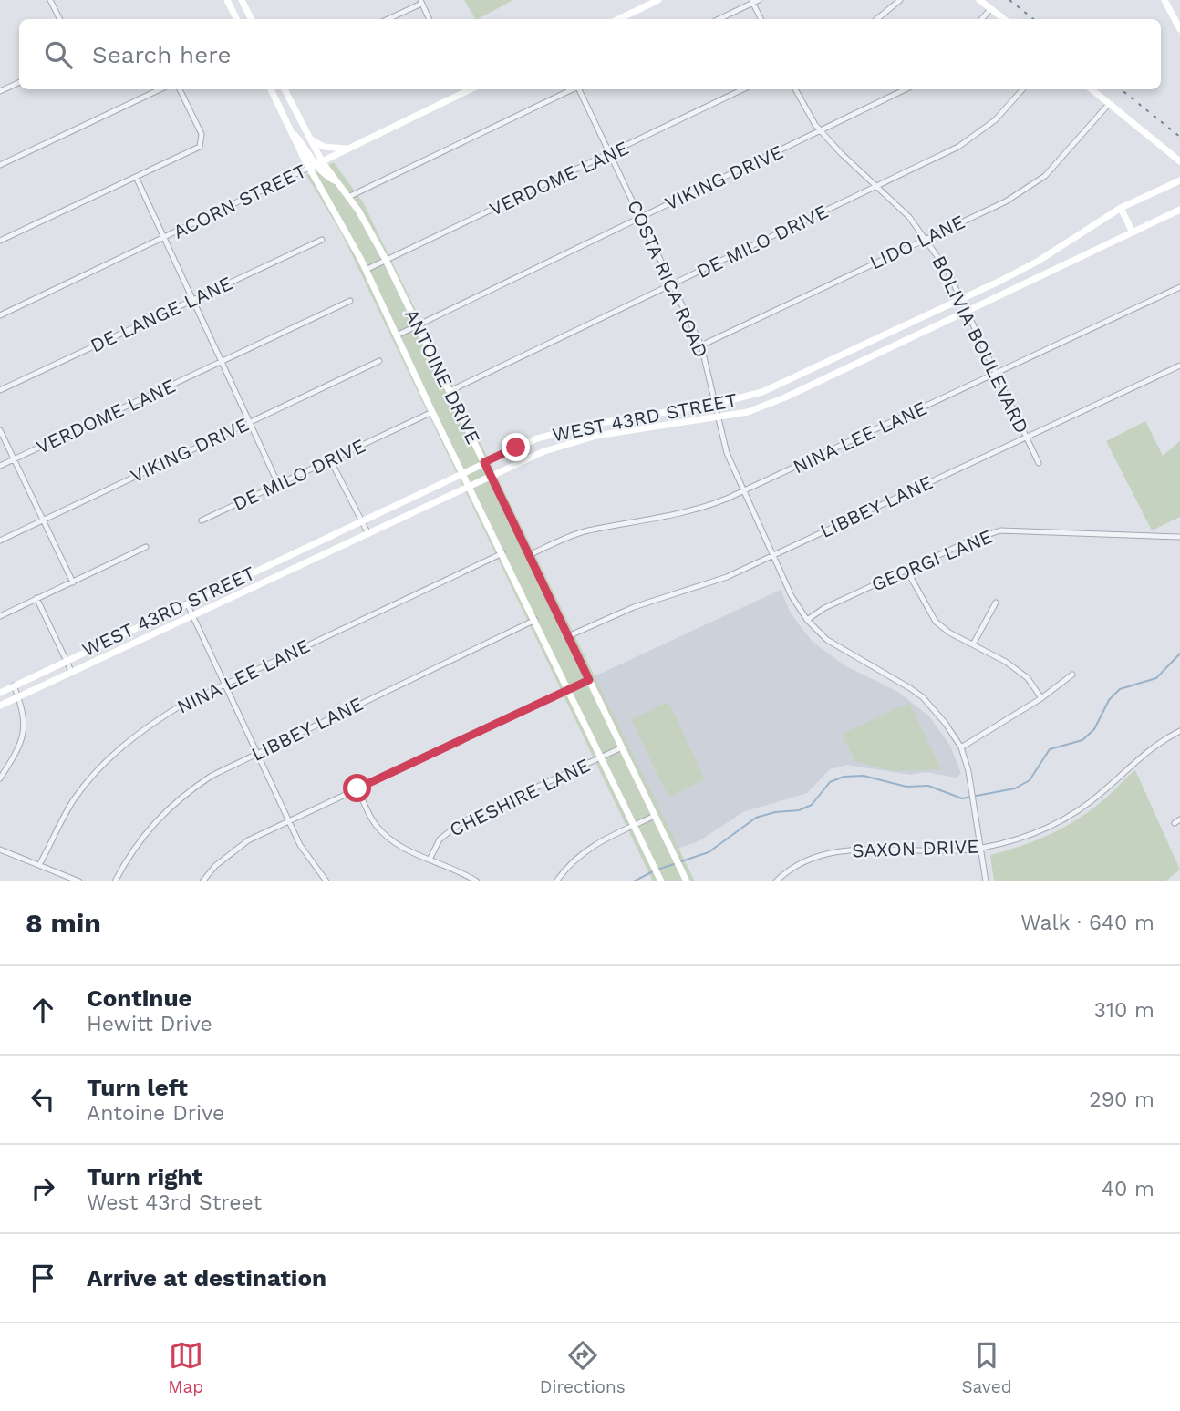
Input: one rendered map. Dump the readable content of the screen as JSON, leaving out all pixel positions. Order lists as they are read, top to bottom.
{
  "streets": {
    "main road": ["ACORN STREET", "ANTOINE DRIVE", "WEST 43RD STREET"],
    "street": [
      "VIKING DRIVE",
      "VERDOME LANE",
      "DE MILO DRIVE",
      "LIDO LANE",
      "COSTA RICA ROAD",
      "DE LANGE LANE",
      "BOLIVIA BOULEVARD",
      "NINA LEE LANE",
      "LIBBEY LANE",
      "GEORGI LANE",
      "CHESHIRE LANE",
      "SAXON DRIVE"
    ]
  },
  "crossings": [
    ["VIKING DRIVE", "COSTA RICA ROAD"],
    ["VIKING DRIVE", "BOLIVIA BOULEVARD"],
    ["VIKING DRIVE", "ANTOINE DRIVE"],
    ["VERDOME LANE", "COSTA RICA ROAD"],
    ["VERDOME LANE", "ANTOINE DRIVE"],
    ["ACORN STREET", "ANTOINE DRIVE"],
    ["DE MILO DRIVE", "COSTA RICA ROAD"],
    ["DE MILO DRIVE", "BOLIVIA BOULEVARD"],
    ["DE MILO DRIVE", "ANTOINE DRIVE"],
    ["LIDO LANE", "COSTA RICA ROAD"],
    ["LIDO LANE", "BOLIVIA BOULEVARD"],
    ["COSTA RICA ROAD", "WEST 43RD STREET"],
    ["COSTA RICA ROAD", "NINA LEE LANE"],
    ["COSTA RICA ROAD", "LIBBEY LANE"],
    ["COSTA RICA ROAD", "GEORGI LANE"],
    ["COSTA RICA ROAD", "SAXON DRIVE"],
    ["BOLIVIA BOULEVARD", "WEST 43RD STREET"],
    ["BOLIVIA BOULEVARD", "NINA LEE LANE"],
    ["BOLIVIA BOULEVARD", "LIBBEY LANE"],
    ["ANTOINE DRIVE", "WEST 43RD STREET"],
    ["ANTOINE DRIVE", "NINA LEE LANE"],
    ["ANTOINE DRIVE", "LIBBEY LANE"],
    ["ANTOINE DRIVE", "CHESHIRE LANE"]
  ],
  "page": {
    "search": "Search here",
    "heading": ["8 min", "Walk · 640 m"],
    "list": [
      ["Continue", "Hewitt Drive", "310 m"],
      ["Turn left", "Antoine Drive", "290 m"],
      ["Turn right", "West 43rd Street", "40 m"],
      "Arrive at destination"
    ],
    "nav": ["Map", "Directions", "Saved"]
  }
}
